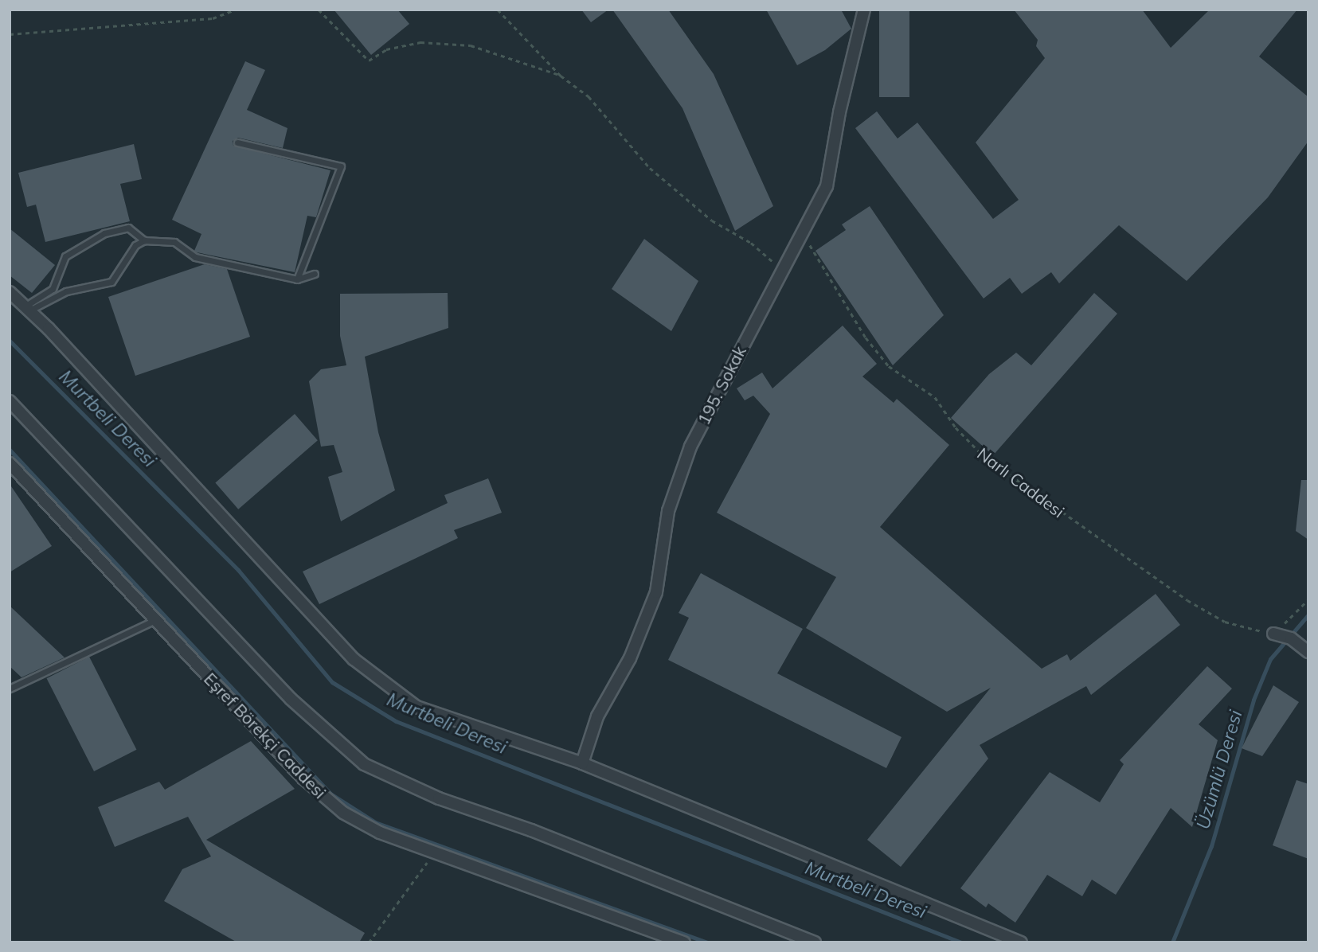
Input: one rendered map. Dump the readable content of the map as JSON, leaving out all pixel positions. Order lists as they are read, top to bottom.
{
  "streets": {
    "street": ["195. Sokak", "Eşref Börekçi Caddesi"],
    "path": ["Narlı Caddesi"]
  },
  "crossings": [
    ["195. Sokak", "Narlı Caddesi"]
  ],
  "water": ["Murtbeli Deresi", "Üzümlü Deresi"]
}
